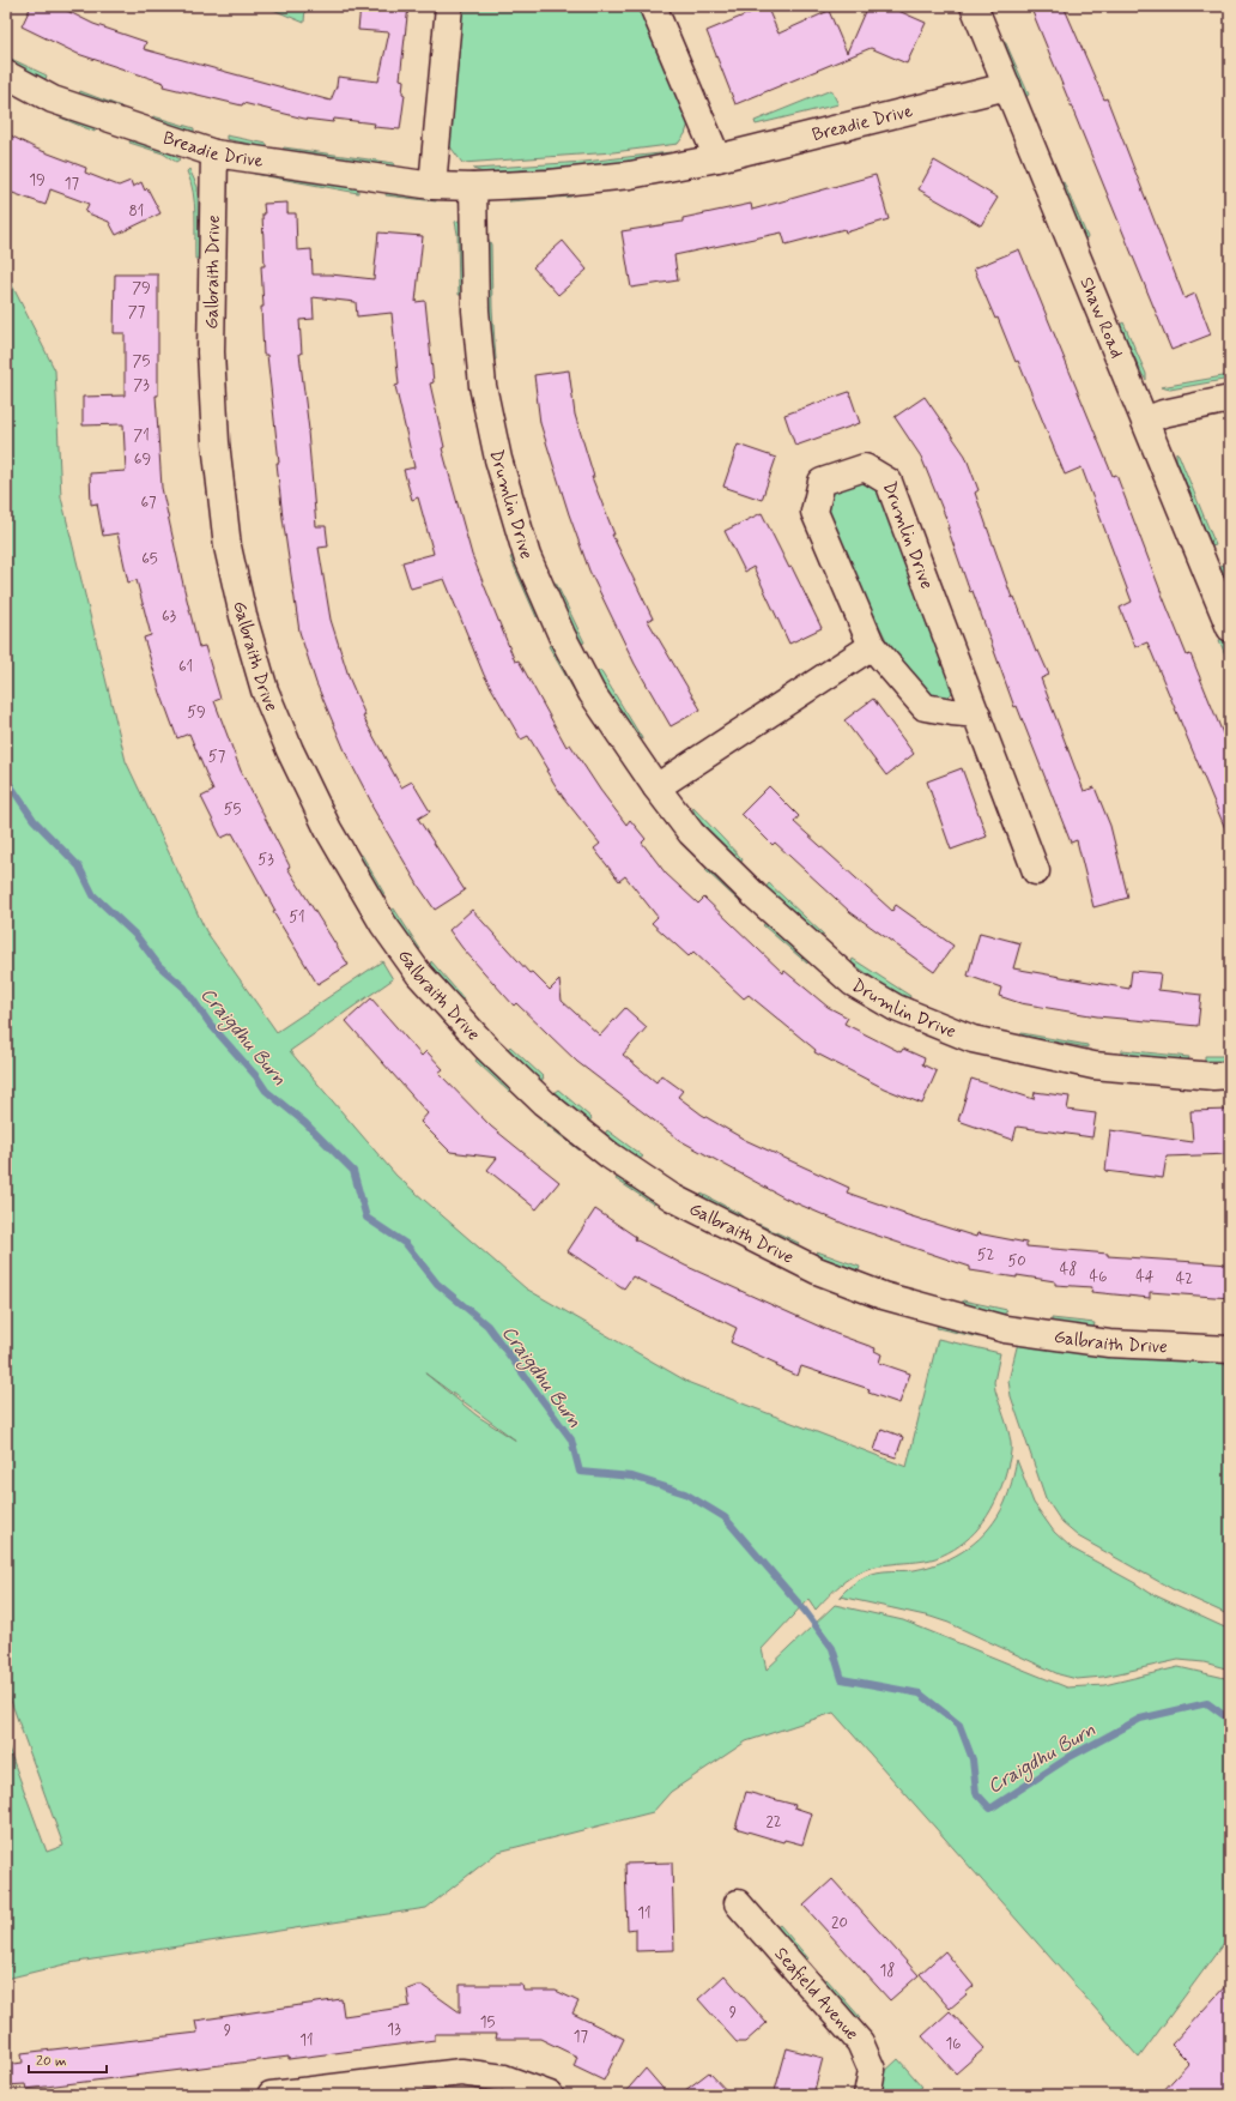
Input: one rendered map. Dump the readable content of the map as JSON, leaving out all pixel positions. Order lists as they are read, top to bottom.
{
  "streets": {
    "street": [
      "Breadie Drive",
      "Galbraith Drive",
      "Shaw Road",
      "Drumlin Drive",
      "Seafield Avenue"
    ]
  },
  "crossings": [
    ["Breadie Drive", "Galbraith Drive"],
    ["Breadie Drive", "Shaw Road"],
    ["Breadie Drive", "Drumlin Drive"]
  ],
  "water": ["Craigdhu Burn"],
  "house_numbers": [
    "19",
    "17",
    "81",
    "79",
    "77",
    "75",
    "73",
    "71",
    "69",
    "67",
    "65",
    "63",
    "61",
    "59",
    "57",
    "55",
    "53",
    "51",
    "52",
    "50",
    "48",
    "46",
    "44",
    "42",
    "22",
    "11",
    "20",
    "18",
    "9",
    "15",
    "13",
    "9",
    "17",
    "11",
    "16"
  ],
  "scale_bar": "20 m"
}
